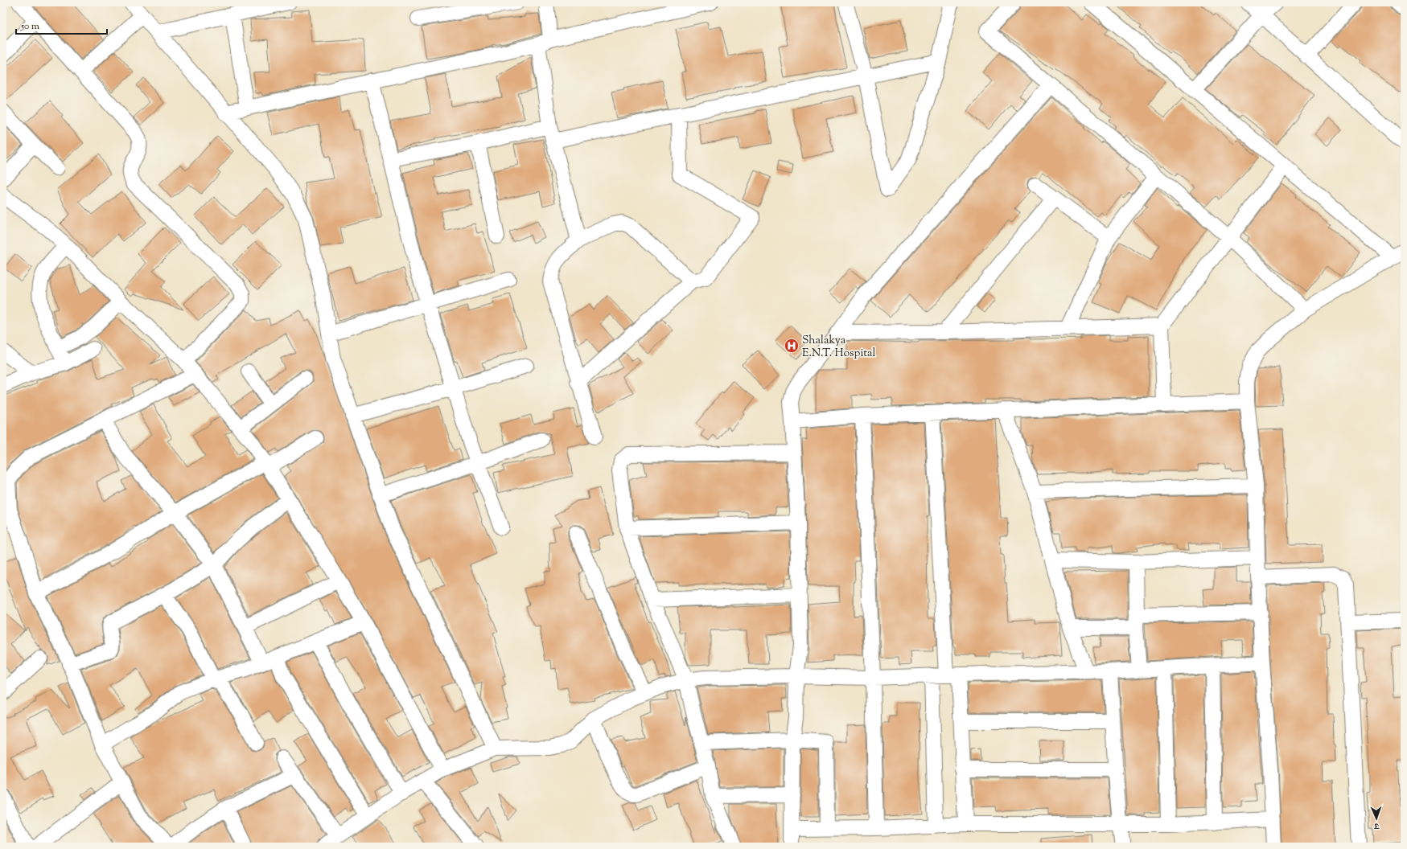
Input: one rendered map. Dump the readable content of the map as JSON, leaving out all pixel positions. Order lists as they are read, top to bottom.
{
  "places": {
    "hospital": ["Shalakya E.N.T. Hospital"]
  },
  "scale_bar": "50 m",
  "north": "bottom"
}
